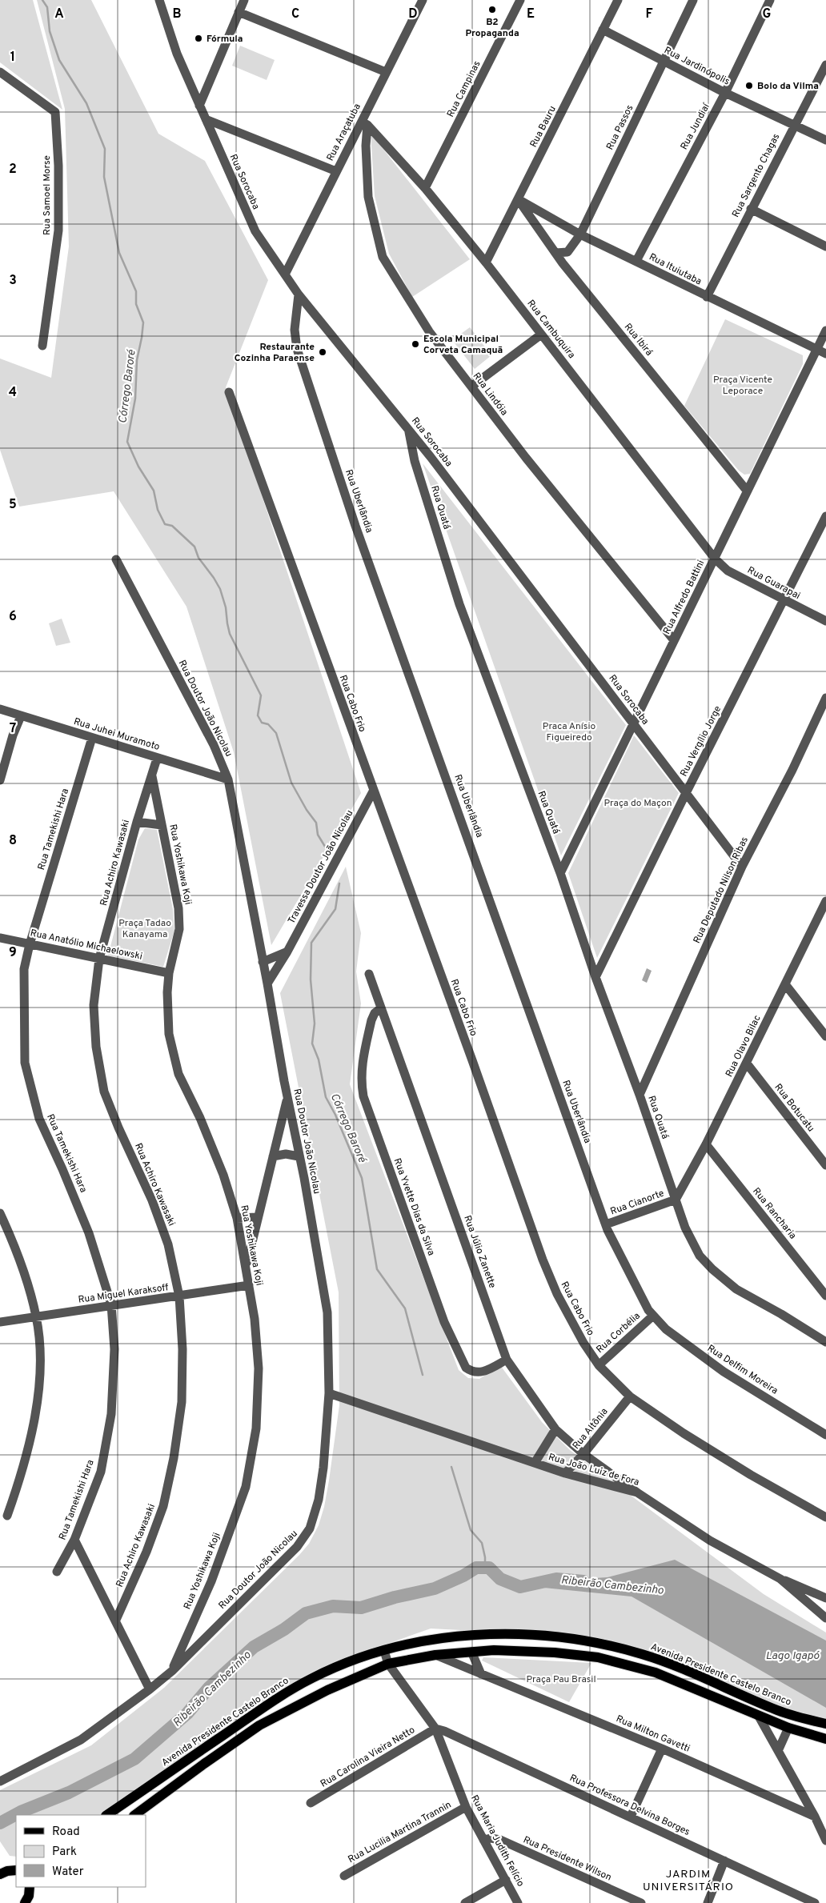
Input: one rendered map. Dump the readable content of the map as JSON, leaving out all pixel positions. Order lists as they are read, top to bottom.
{
  "streets": {
    "main road": ["Avenida Presidente Castelo Branco"],
    "street": [
      "Rua Jardinópolis",
      "Rua Campinas",
      "Rua Bauru",
      "Rua Jundiaí",
      "Rua Passos",
      "Rua Araçatuba",
      "Rua Sargento Chagas",
      "Rua Sorocaba",
      "Rua Samoel Morse",
      "Rua Ituiutaba",
      "Rua Cambuquira",
      "Rua Ibirá",
      "Rua Lindóia",
      "Rua Uberlândia",
      "Rua Quatá",
      "Rua Guarapai",
      "Rua Alfredo Battini",
      "Rua Cabo Frio",
      "Rua Doutor João Nicolau",
      "Rua Juhei Muramoto",
      "Rua Vergílio Jorge",
      "Rua Tamekishi Hara",
      "Rua Achiro Kawasaki",
      "Rua Yoshikawa Koji",
      "Travessa Doutor João Nicolau",
      "Rua Deputado Nilson Ribas",
      "Rua Anatólio Michaelowski",
      "Rua Olavo Bilac",
      "Rua Botucatu",
      "Rua Cianorte",
      "Rua Yvette Dias da Silva",
      "Rua Rancharia",
      "Rua Júlio Zanette",
      "Rua Miguel Karaksoff",
      "Rua Corbélia",
      "Rua Delfim Moreira",
      "Rua Altônia",
      "Rua João Luiz de Fora",
      "Rua Milton Gavetti",
      "Rua Carolina Vieira Netto",
      "Rua Professora Delvina Borges",
      "Rua Lucilia Martina Trannin",
      "Rua Maria Judith Felício",
      "Rua Presidente Wilson"
    ]
  },
  "crossings": [
    ["Rua Jardinópolis", "Rua Bauru"],
    ["Rua Jardinópolis", "Rua Jundiaí"],
    ["Rua Jardinópolis", "Rua Passos"],
    ["Rua Jardinópolis", "Rua Sargento Chagas"],
    ["Rua Campinas", "Rua Cambuquira"],
    ["Rua Bauru", "Rua Ituiutaba"],
    ["Rua Bauru", "Rua Cambuquira"],
    ["Rua Bauru", "Rua Ibirá"],
    ["Rua Jundiaí", "Rua Ituiutaba"],
    ["Rua Passos", "Rua Ituiutaba"],
    ["Rua Passos", "Rua Ibirá"],
    ["Rua Araçatuba", "Rua Sorocaba"],
    ["Rua Araçatuba", "Rua Cambuquira"],
    ["Rua Araçatuba", "Rua Lindóia"],
    ["Rua Sargento Chagas", "Rua Ituiutaba"],
    ["Rua Sorocaba", "Rua Uberlândia"],
    ["Rua Sorocaba", "Rua Quatá"],
    ["Rua Sorocaba", "Rua Alfredo Battini"],
    ["Rua Sorocaba", "Rua Vergílio Jorge"],
    ["Rua Sorocaba", "Rua Deputado Nilson Ribas"],
    ["Rua Ituiutaba", "Rua Ibirá"],
    ["Rua Ituiutaba", "Rua Alfredo Battini"],
    ["Rua Cambuquira", "Rua Lindóia"],
    ["Rua Cambuquira", "Rua Guarapai"],
    ["Rua Cambuquira", "Rua Alfredo Battini"],
    ["Rua Ibirá", "Rua Alfredo Battini"],
    ["Rua Lindóia", "Rua Alfredo Battini"],
    ["Rua Uberlândia", "Rua Cianorte"],
    ["Rua Uberlândia", "Rua Corbélia"],
    ["Rua Uberlândia", "Rua Delfim Moreira"],
    ["Rua Quatá", "Rua Alfredo Battini"],
    ["Rua Quatá", "Rua Vergílio Jorge"],
    ["Rua Quatá", "Rua Deputado Nilson Ribas"],
    ["Rua Quatá", "Rua Olavo Bilac"],
    ["Rua Quatá", "Rua Cianorte"],
    ["Rua Guarapai", "Rua Alfredo Battini"],
    ["Rua Guarapai", "Rua Vergílio Jorge"],
    ["Rua Cabo Frio", "Travessa Doutor João Nicolau"],
    ["Rua Cabo Frio", "Rua Corbélia"],
    ["Rua Cabo Frio", "Rua Altônia"],
    ["Rua Doutor João Nicolau", "Rua Juhei Muramoto"],
    ["Rua Doutor João Nicolau", "Rua Yoshikawa Koji"],
    ["Rua Doutor João Nicolau", "Travessa Doutor João Nicolau"],
    ["Rua Doutor João Nicolau", "Rua João Luiz de Fora"],
    ["Rua Juhei Muramoto", "Rua Tamekishi Hara"],
    ["Rua Juhei Muramoto", "Rua Achiro Kawasaki"],
    ["Rua Tamekishi Hara", "Rua Anatólio Michaelowski"],
    ["Rua Tamekishi Hara", "Rua Miguel Karaksoff"],
    ["Rua Achiro Kawasaki", "Rua Yoshikawa Koji"],
    ["Rua Achiro Kawasaki", "Rua Anatólio Michaelowski"],
    ["Rua Achiro Kawasaki", "Rua Miguel Karaksoff"],
    ["Rua Yoshikawa Koji", "Rua Anatólio Michaelowski"],
    ["Rua Yoshikawa Koji", "Rua Miguel Karaksoff"],
    ["Rua Olavo Bilac", "Rua Botucatu"],
    ["Rua Olavo Bilac", "Rua Cianorte"],
    ["Rua Olavo Bilac", "Rua Rancharia"],
    ["Rua Yvette Dias da Silva", "Rua Júlio Zanette"],
    ["Rua Júlio Zanette", "Rua Altônia"],
    ["Rua Júlio Zanette", "Rua João Luiz de Fora"],
    ["Rua Corbélia", "Rua Delfim Moreira"],
    ["Rua Altônia", "Rua João Luiz de Fora"],
    ["Avenida Presidente Castelo Branco", "Rua Maria Judith Felício"],
    ["Rua Carolina Vieira Netto", "Rua Professora Delvina Borges"],
    ["Rua Carolina Vieira Netto", "Rua Maria Judith Felício"],
    ["Rua Professora Delvina Borges", "Rua Maria Judith Felício"],
    ["Rua Lucilia Martina Trannin", "Rua Maria Judith Felício"],
    ["Rua Maria Judith Felício", "Rua Presidente Wilson"]
  ],
  "districts": ["JARDIM UNIVERSITÁRIO"],
  "water": ["Córrego Baroré", "Ribeirão Cambezinho", "Lago Igapó"],
  "parks": [
    "Praça Vicente Leporace",
    "Praca Anísio Figueiredo",
    "Praça do Maçon",
    "Praça Tadao Kanayama",
    "Praça Pau Brasil"
  ],
  "places": [
    "B2 Propaganda",
    "Fórmula",
    "Bolo da Vilma",
    "Escola Municipal Corveta Camaquã",
    "Restaurante Cozinha Paraense"
  ],
  "legend": ["Road", "Park", "Water"],
  "grid": {
    "columns": [
      "A",
      "B",
      "C",
      "D",
      "E",
      "F",
      "G"
    ],
    "rows": [
      "1",
      "2",
      "3",
      "4",
      "5",
      "6",
      "7",
      "8",
      "9"
    ]
  }
}
